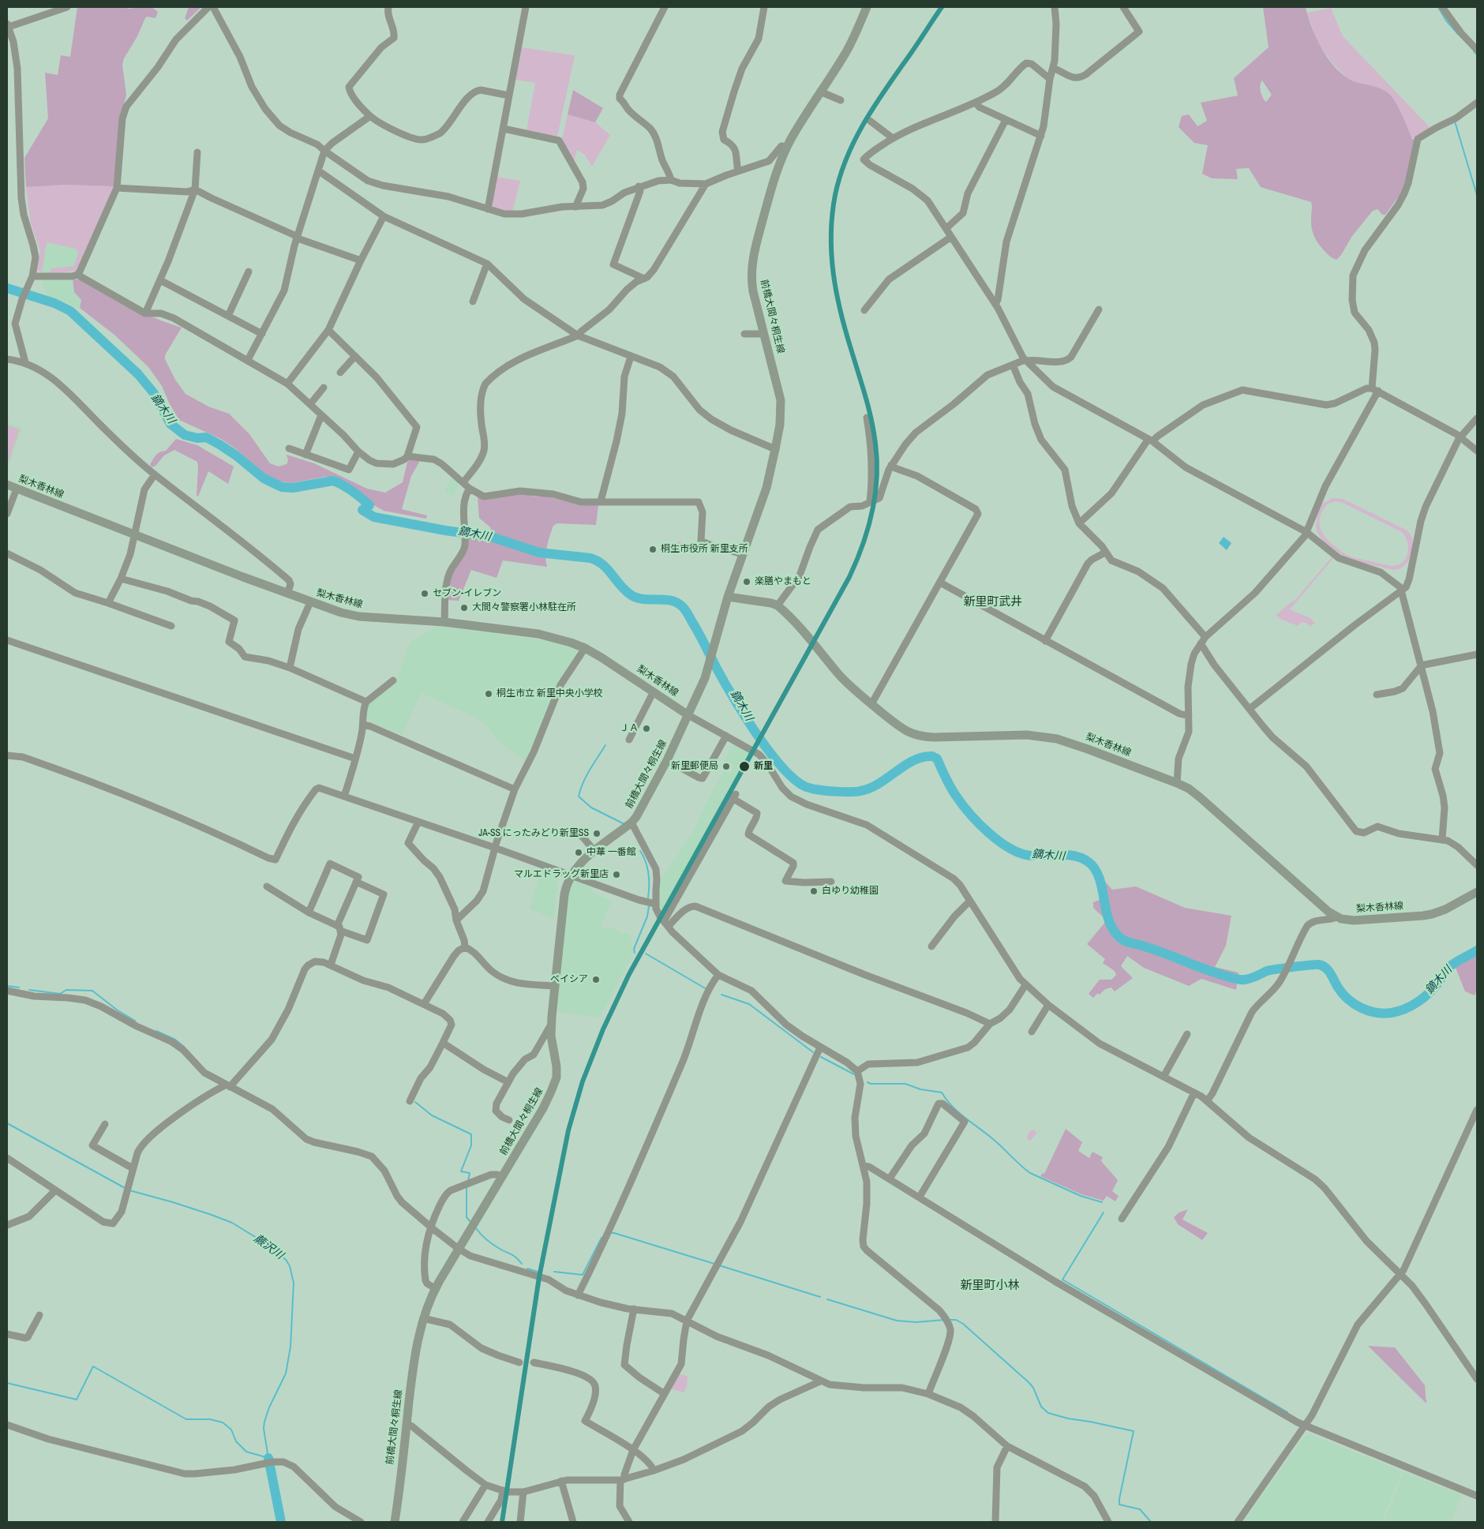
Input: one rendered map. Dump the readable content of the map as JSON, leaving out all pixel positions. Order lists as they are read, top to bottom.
{
  "streets": {
    "main road": ["前橋大間々桐生線", "梨木香林線"]
  },
  "crossings": [
    ["前橋大間々桐生線", "梨木香林線"]
  ],
  "districts": ["新里町武井", "新里町小林"],
  "water": ["鏑木川", "蕨沢川"],
  "places": [
    "桐生市役所 新里支所",
    "楽膳やまもと",
    "セブン-イレブン",
    "大間々警察署小林駐在所",
    "桐生市立 新里中央小学校",
    "ＪＡ",
    "新里郵便局",
    "新里",
    "JA-SS にったみどり新里SS",
    "中華 一番館",
    "マルエドラッグ新里店",
    "白ゆり幼稚園",
    "ベイシア"
  ]
}
